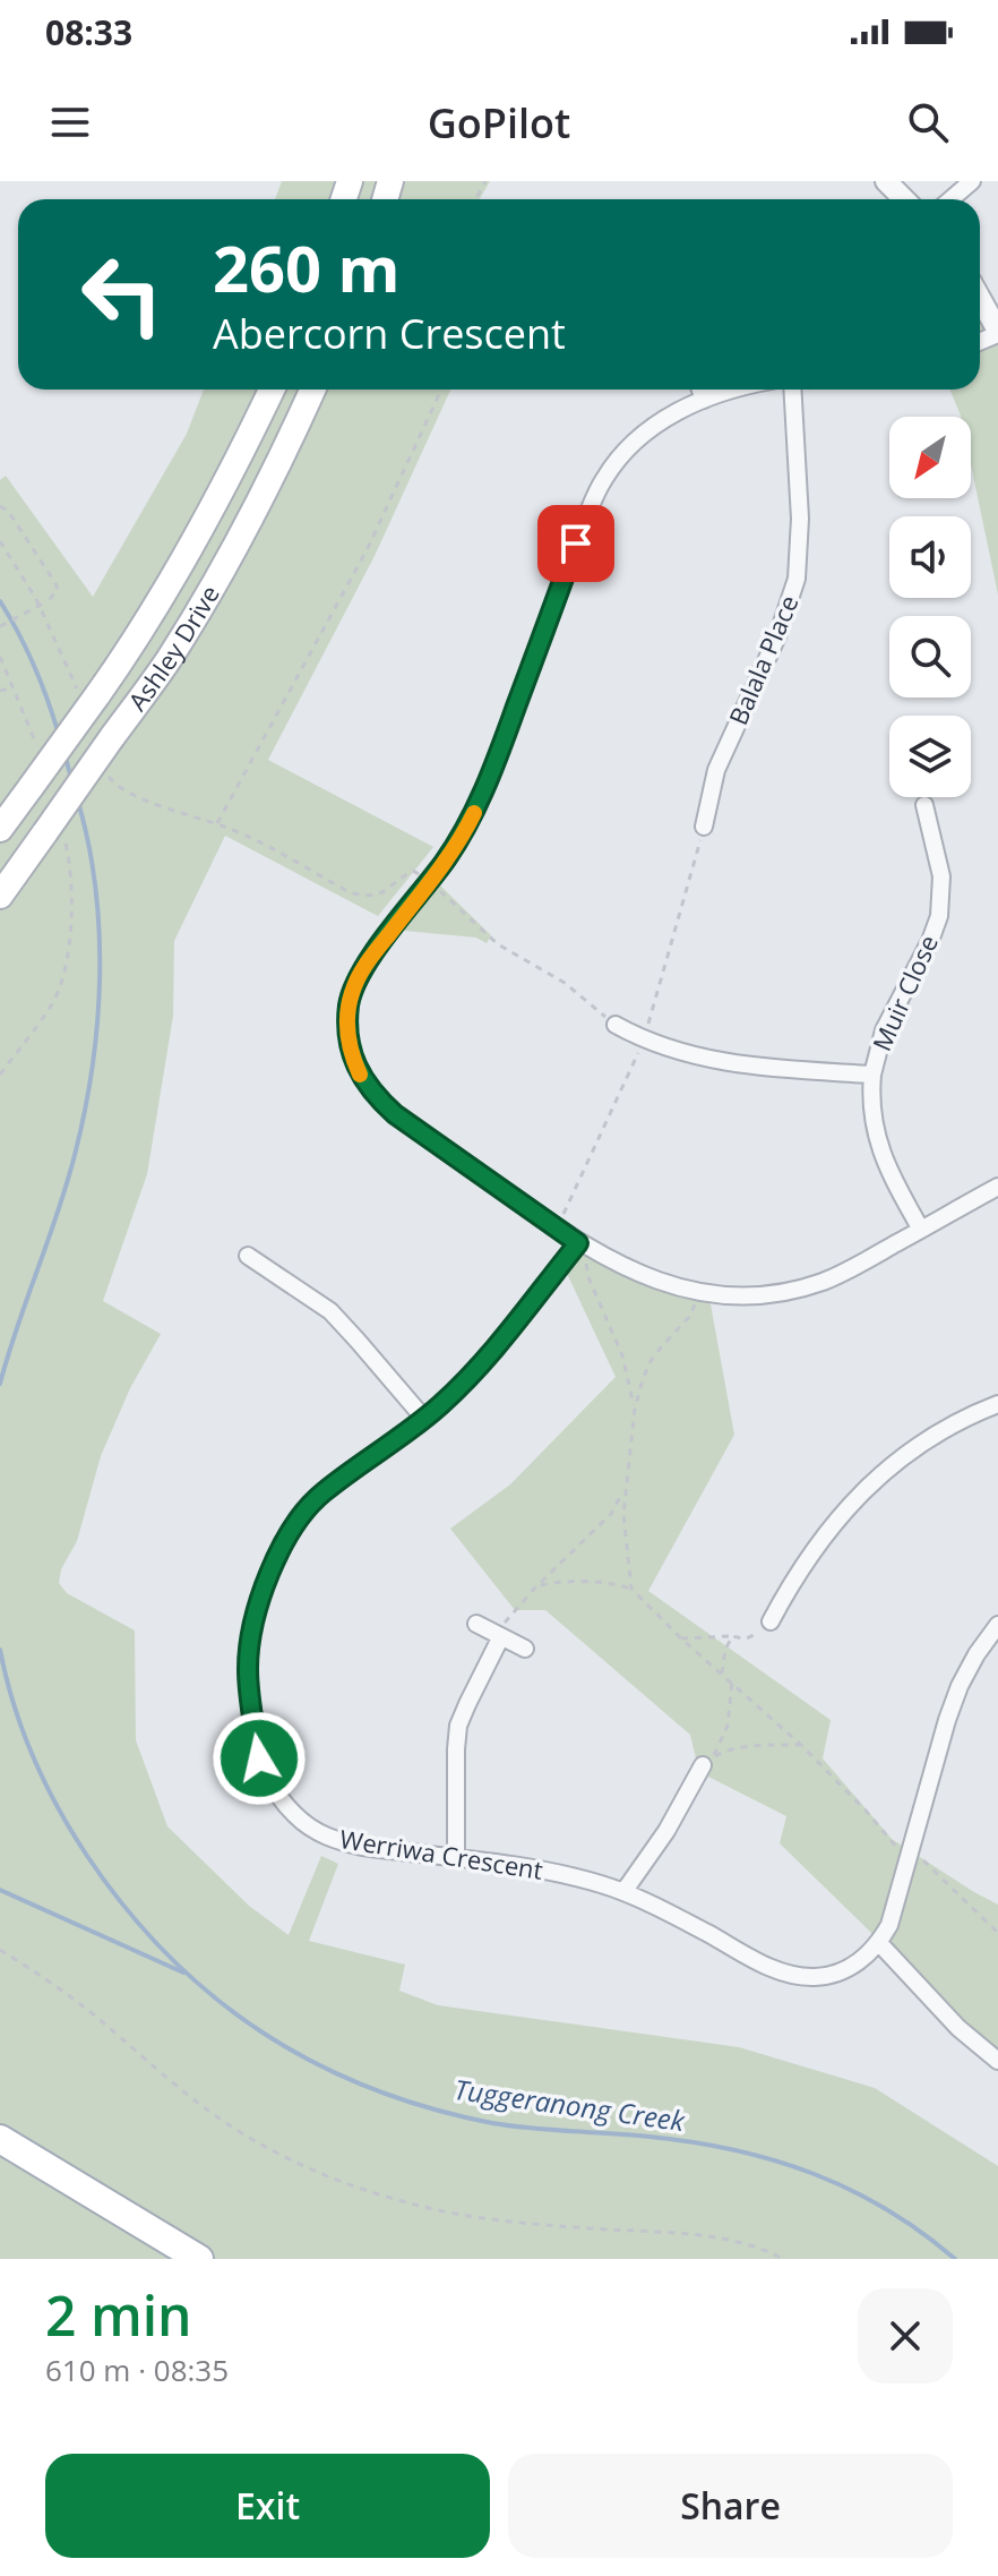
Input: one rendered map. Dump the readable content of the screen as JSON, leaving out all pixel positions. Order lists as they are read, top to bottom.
{
  "streets": {
    "main road": ["Ashley Drive"],
    "street": ["Balala Place", "Muir Close", "Werriwa Crescent"]
  },
  "water": ["Tuggeranong Creek"],
  "north": "bottom left",
  "page": {
    "status": "08:33",
    "header": "GoPilot",
    "turn": ["260 m", "Abercorn Crescent"],
    "heading": ["2 min", "610 m · 08:35"],
    "buttons": ["Exit", "Share"]
  }
}
